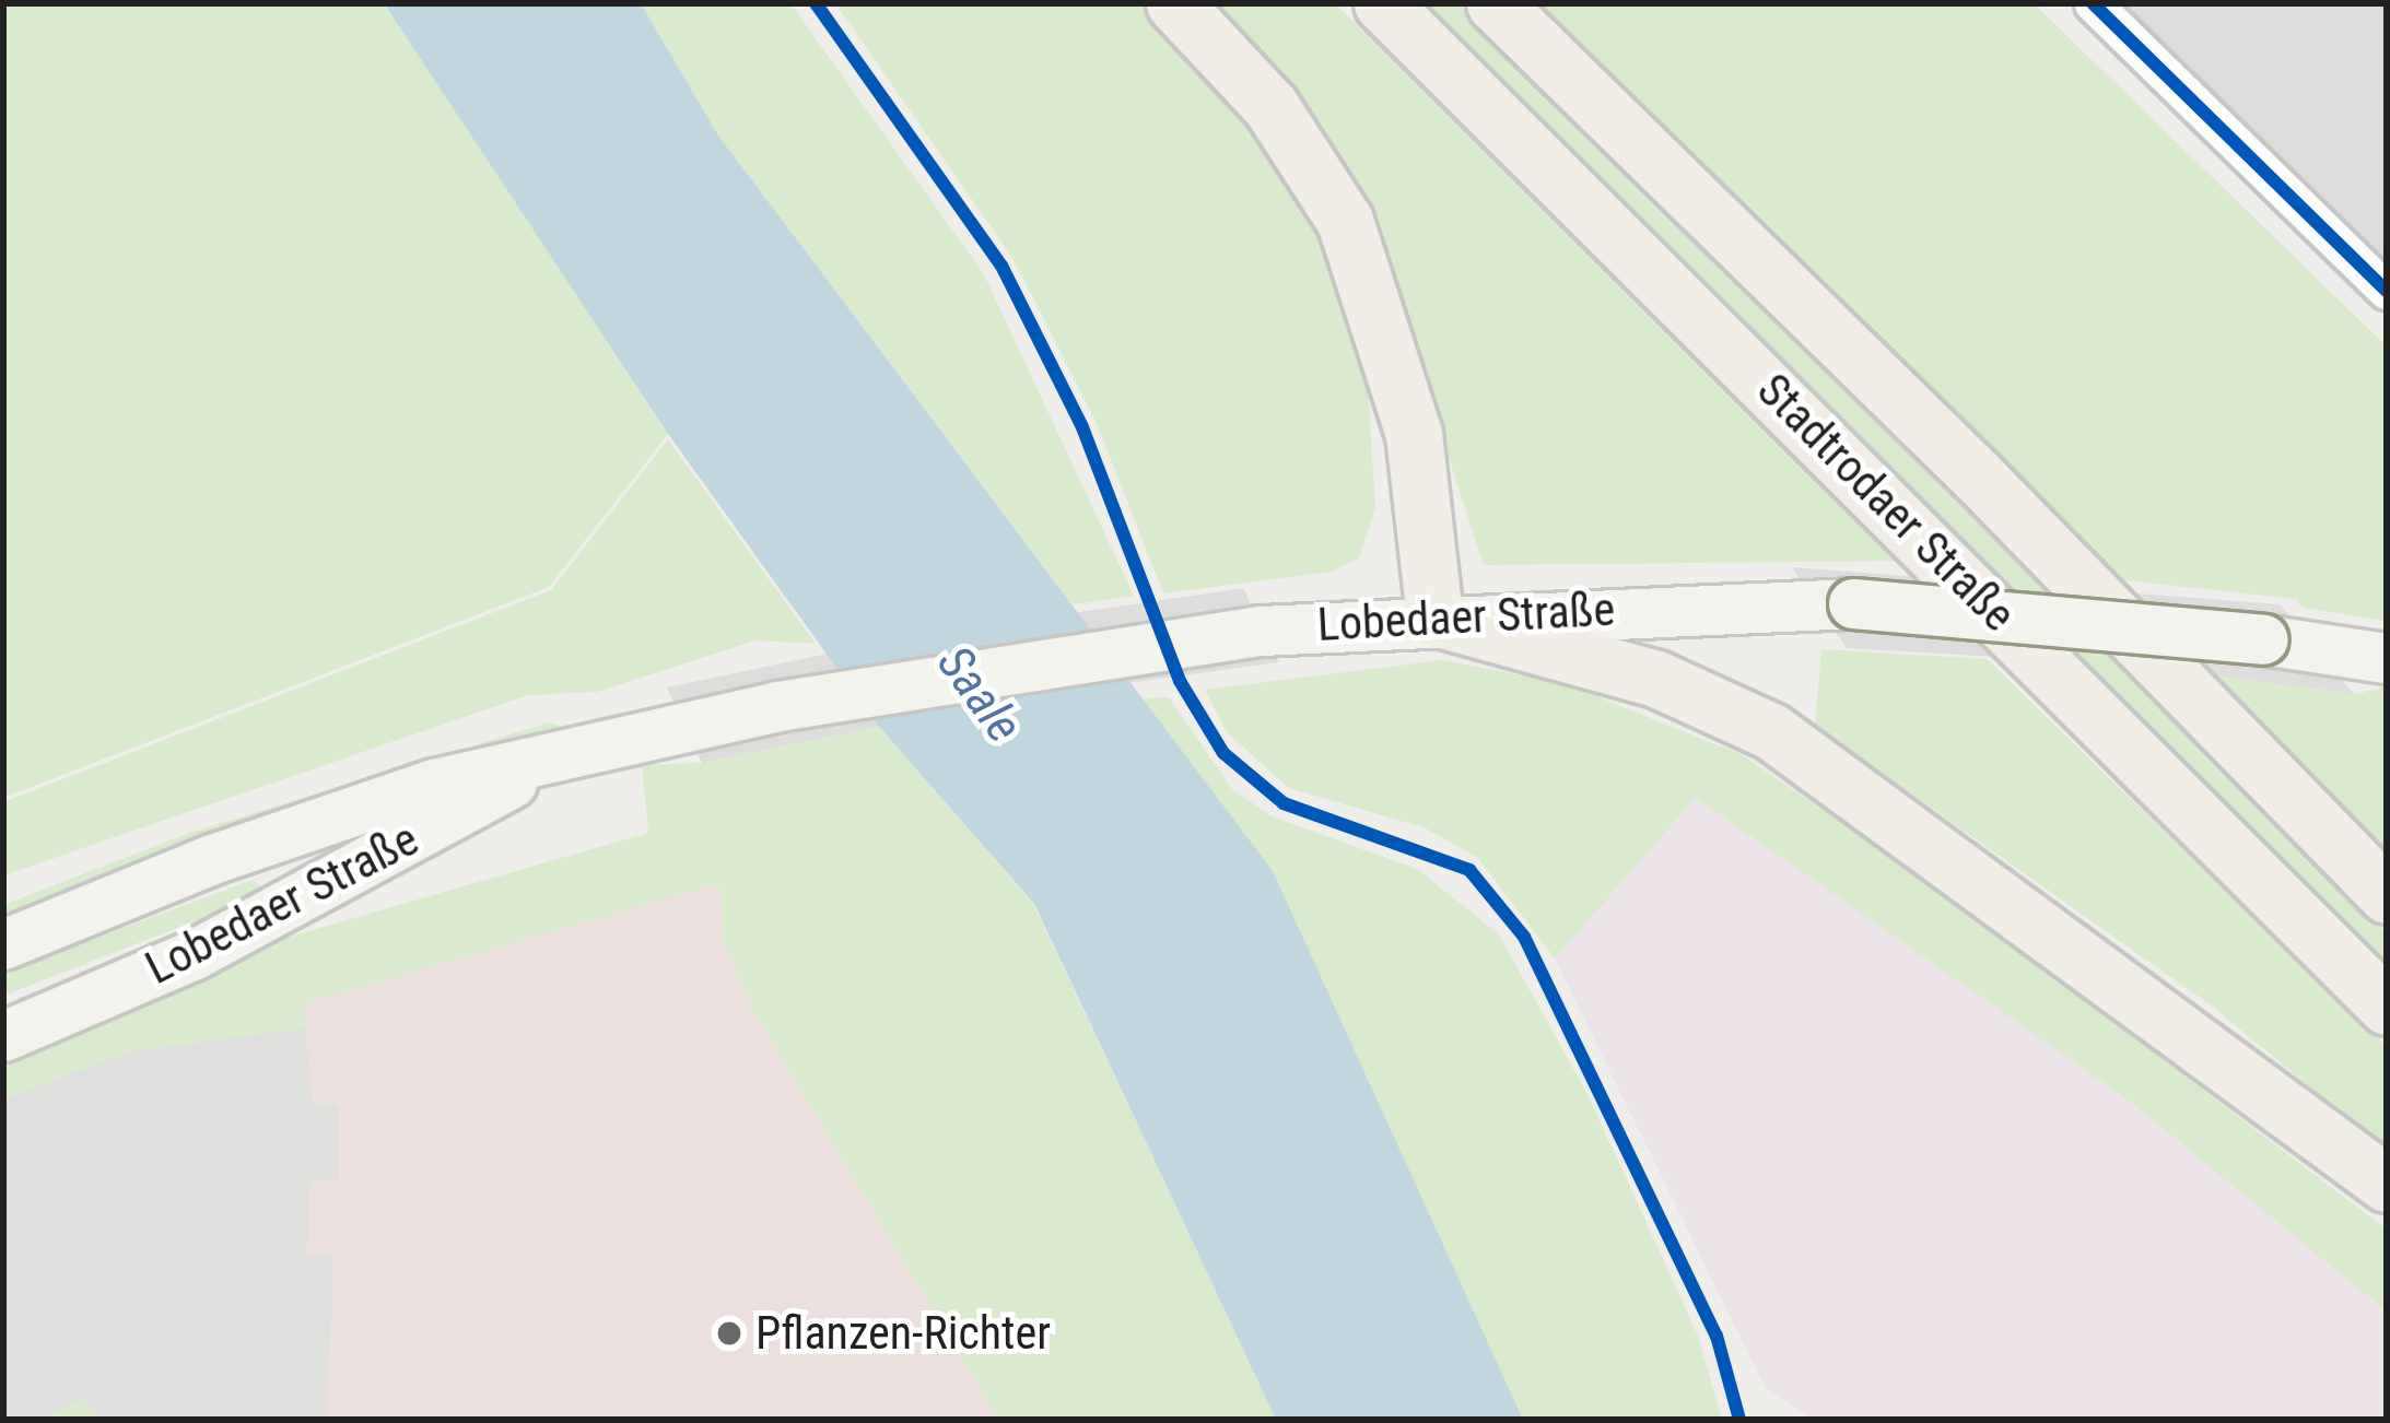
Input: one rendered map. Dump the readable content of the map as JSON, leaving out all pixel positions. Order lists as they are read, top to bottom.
{
  "streets": {
    "main road": ["Stadtrodaer Straße", "Lobedaer Straße"]
  },
  "water": ["Saale"],
  "places": ["Pflanzen-Richter"]
}
